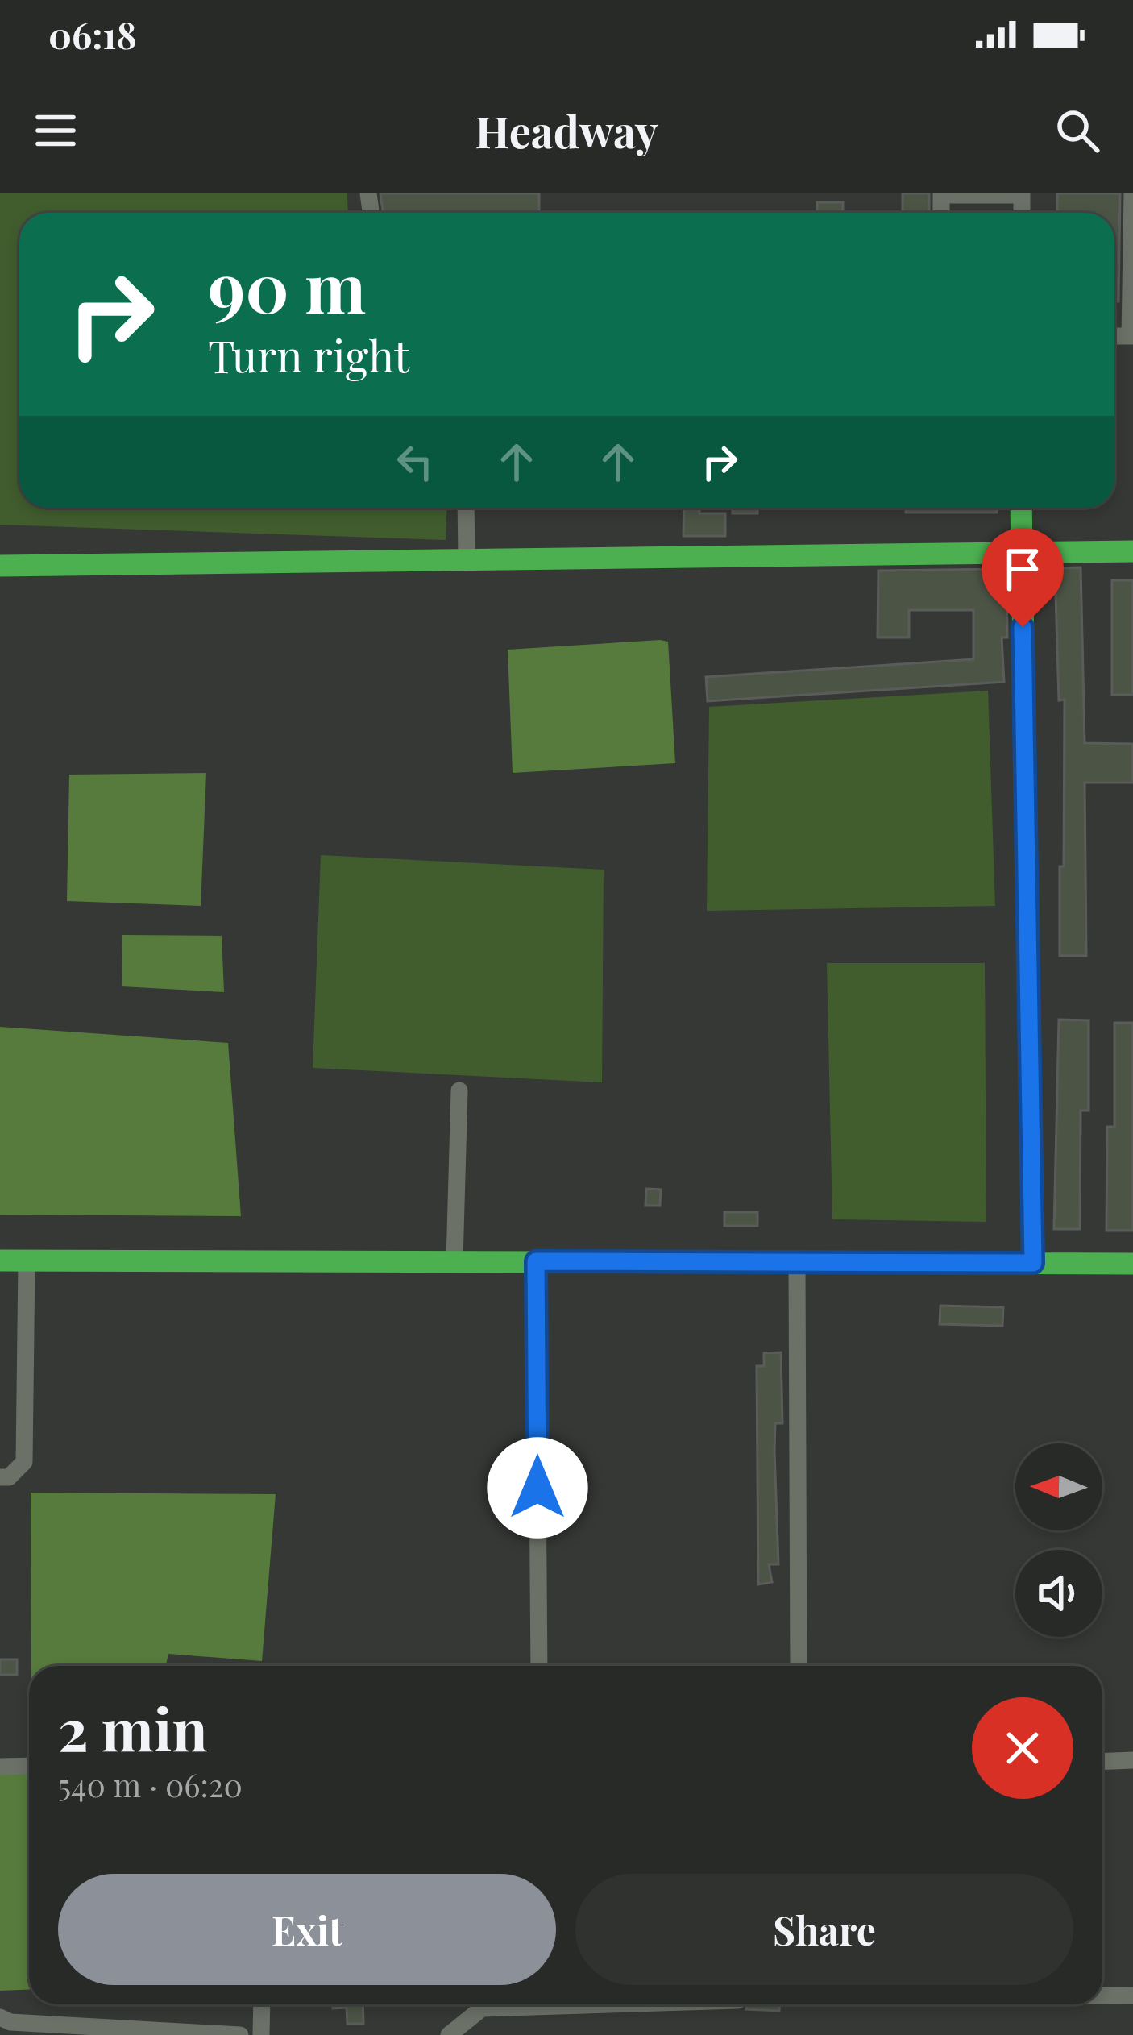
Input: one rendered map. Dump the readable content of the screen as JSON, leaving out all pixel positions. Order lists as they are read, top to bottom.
{
  "north": "left",
  "page": {
    "status": "06:18",
    "header": "Headway",
    "turn": ["90 m", "Turn right"],
    "heading": ["2 min", "540 m · 06:20"],
    "buttons": ["Exit", "Share"]
  }
}
